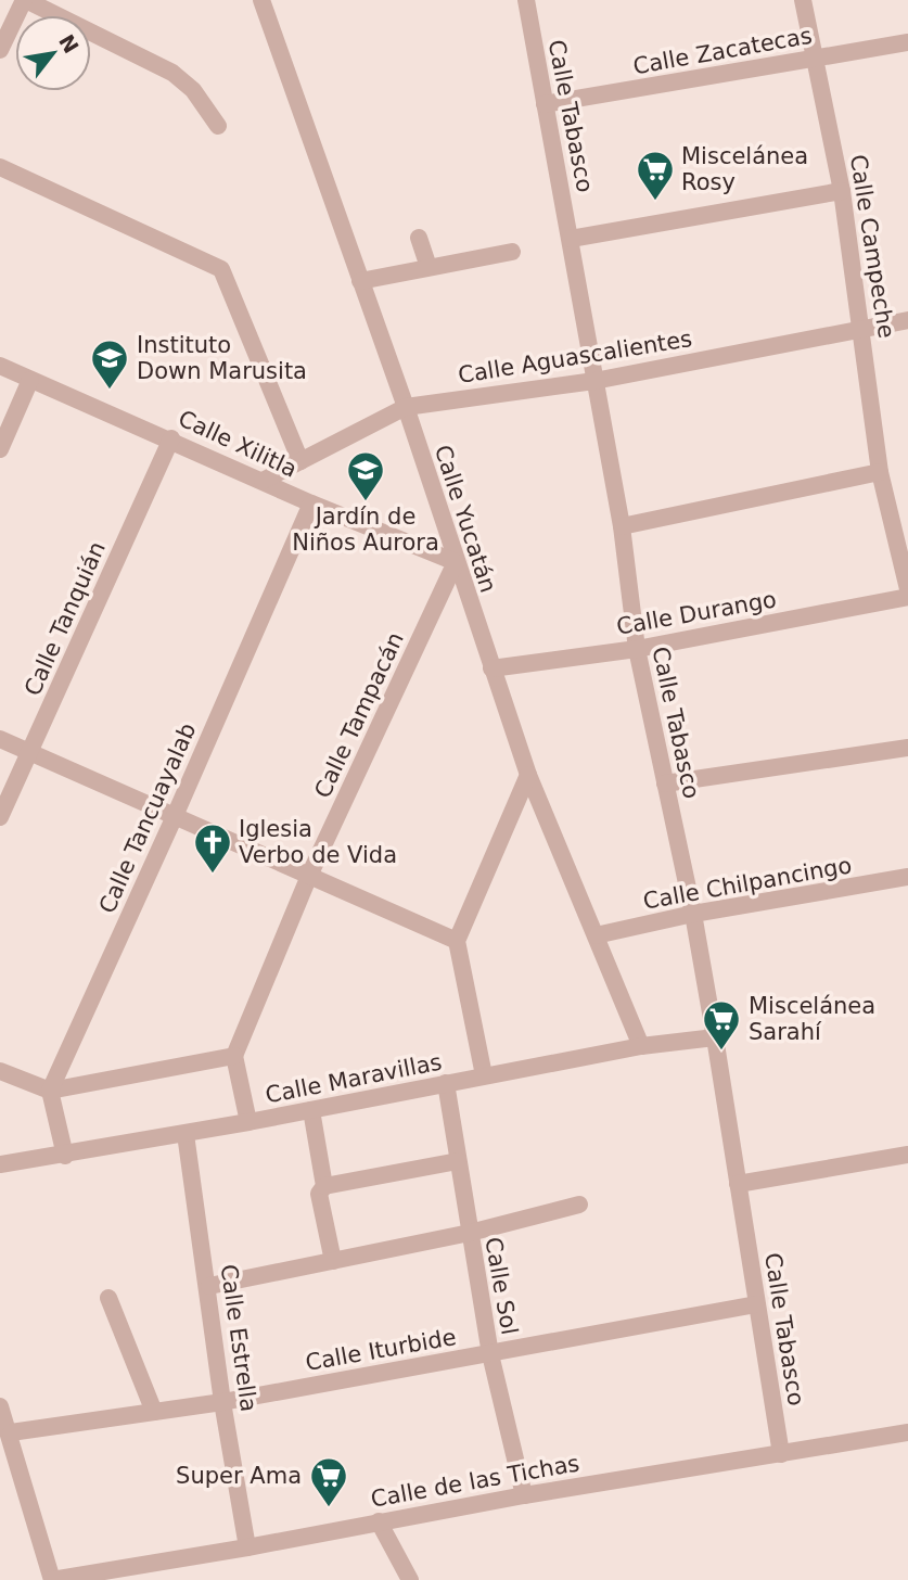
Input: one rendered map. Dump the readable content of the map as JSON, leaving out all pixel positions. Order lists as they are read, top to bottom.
{
  "streets": {
    "street": [
      "Calle Zacatecas",
      "Calle Tabasco",
      "Calle Campeche",
      "Calle Aguascalientes",
      "Calle Xilitla",
      "Calle Yucatán",
      "Calle Durango",
      "Calle Tanquián",
      "Calle Tampacán",
      "Calle Tancuayalab",
      "Calle Chilpancingo",
      "Calle Maravillas",
      "Calle Sol",
      "Calle Estrella",
      "Calle Iturbide",
      "Calle de las Tichas"
    ]
  },
  "crossings": [
    ["Calle Zacatecas", "Calle Tabasco"],
    ["Calle Zacatecas", "Calle Campeche"],
    ["Calle Tabasco", "Calle Aguascalientes"],
    ["Calle Tabasco", "Calle Durango"],
    ["Calle Tabasco", "Calle Chilpancingo"],
    ["Calle Tabasco", "Calle Maravillas"],
    ["Calle Tabasco", "Calle Iturbide"],
    ["Calle Tabasco", "Calle de las Tichas"],
    ["Calle Campeche", "Calle Aguascalientes"],
    ["Calle Aguascalientes", "Calle Xilitla"],
    ["Calle Aguascalientes", "Calle Yucatán"],
    ["Calle Xilitla", "Calle Yucatán"],
    ["Calle Xilitla", "Calle Tanquián"],
    ["Calle Xilitla", "Calle Tampacán"],
    ["Calle Xilitla", "Calle Tancuayalab"],
    ["Calle Yucatán", "Calle Durango"],
    ["Calle Yucatán", "Calle Tampacán"],
    ["Calle Yucatán", "Calle Chilpancingo"],
    ["Calle Yucatán", "Calle Maravillas"],
    ["Calle Maravillas", "Calle Sol"],
    ["Calle Maravillas", "Calle Estrella"],
    ["Calle Sol", "Calle Iturbide"],
    ["Calle Sol", "Calle de las Tichas"],
    ["Calle Estrella", "Calle Iturbide"],
    ["Calle Estrella", "Calle de las Tichas"]
  ],
  "places": {
    "supermarket": ["Miscelánea Rosy", "Miscelánea Sarahí", "Super Ama"],
    "school or university": ["Instituto Down Marusita", "Jardín de Niños Aurora"],
    "church": ["Iglesia Verbo de Vida"]
  },
  "north": "top right"
}
